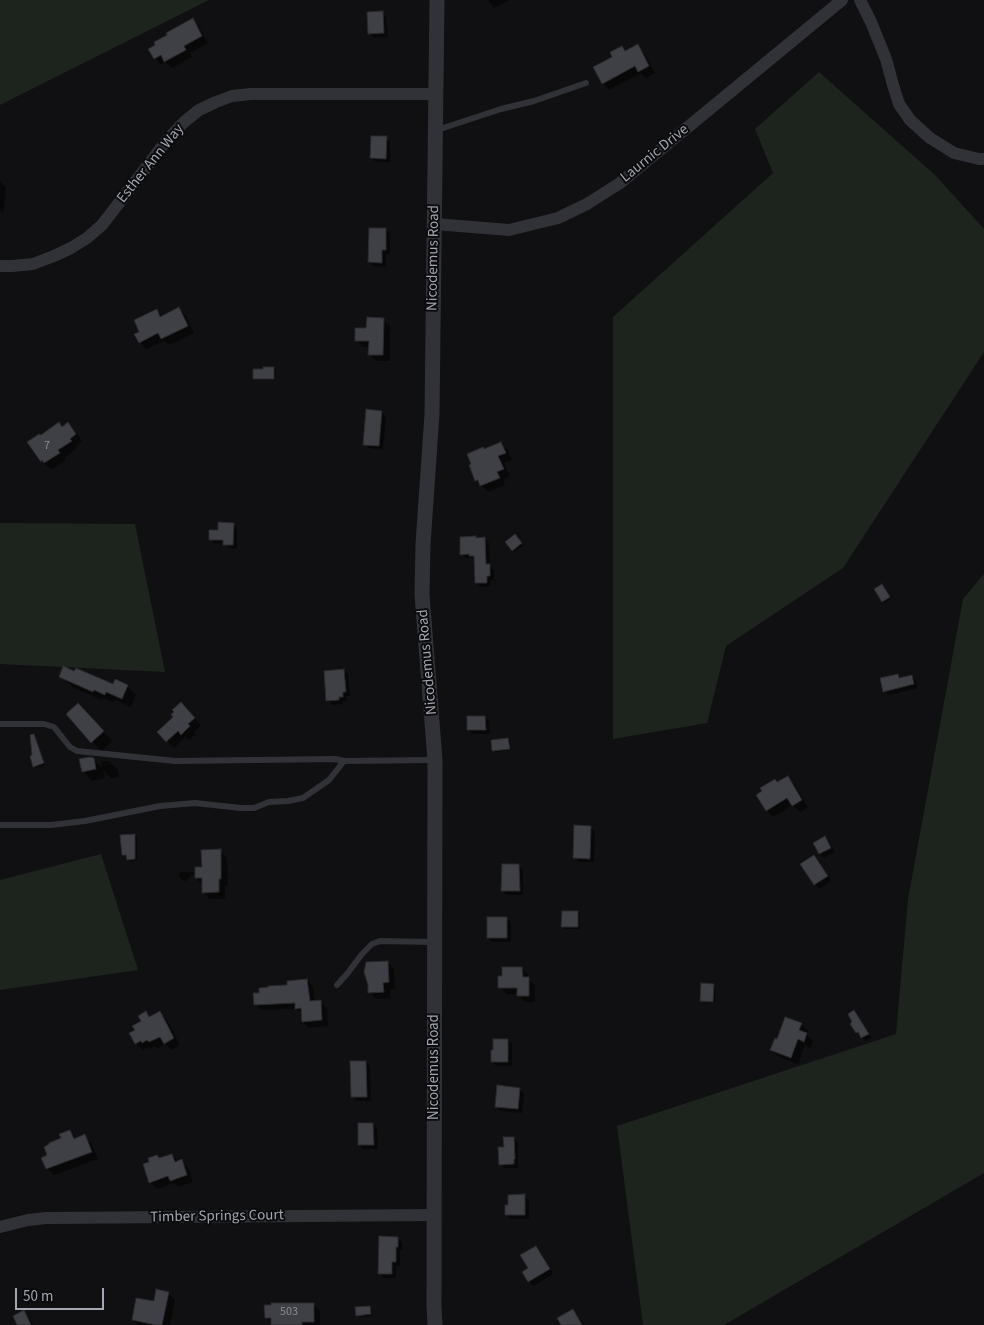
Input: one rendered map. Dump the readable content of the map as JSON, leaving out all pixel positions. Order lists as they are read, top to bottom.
{
  "streets": {
    "street": [
      "Laurnic Drive",
      "Esther Ann Way",
      "Nicodemus Road",
      "Timber Springs Court"
    ]
  },
  "crossings": [
    ["Laurnic Drive", "Nicodemus Road"],
    ["Esther Ann Way", "Nicodemus Road"],
    ["Nicodemus Road", "Timber Springs Court"]
  ],
  "house_numbers": ["7", "503"],
  "scale_bar": "50 m"
}
